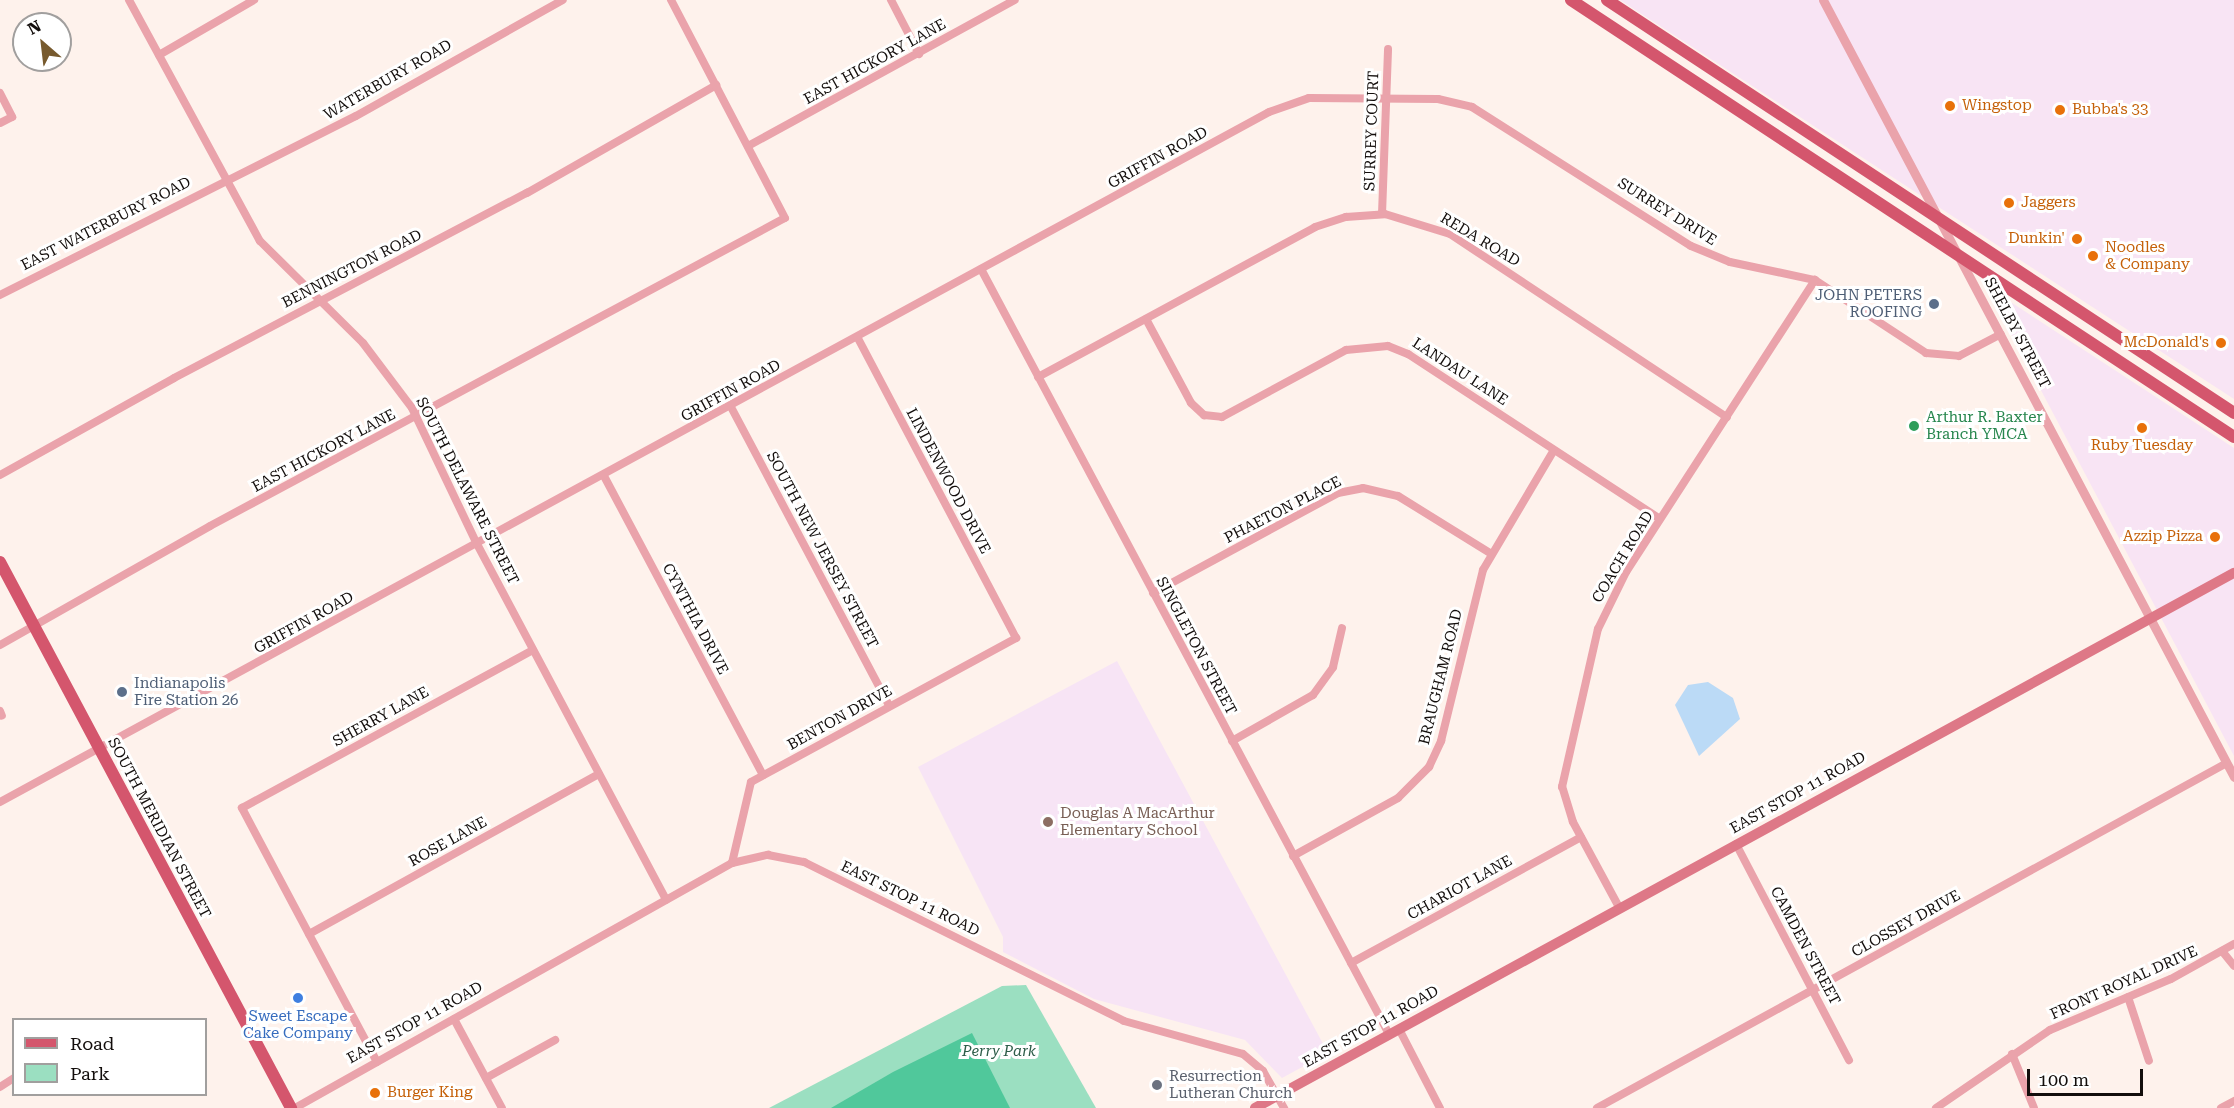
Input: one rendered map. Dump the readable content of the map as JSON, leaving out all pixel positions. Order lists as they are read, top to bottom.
{
  "streets": {
    "main road": ["EAST STOP 11 ROAD", "SOUTH MERIDIAN STREET"],
    "street": [
      "EAST HICKORY LANE",
      "WATERBURY ROAD",
      "SURREY COURT",
      "GRIFFIN ROAD",
      "SURREY DRIVE",
      "EAST WATERBURY ROAD",
      "REDA ROAD",
      "BENNINGTON ROAD",
      "SHELBY STREET",
      "LANDAU LANE",
      "LINDENWOOD DRIVE",
      "SOUTH DELAWARE STREET",
      "PHAETON PLACE",
      "SOUTH NEW JERSEY STREET",
      "COACH ROAD",
      "CYNTHIA DRIVE",
      "SINGLETON STREET",
      "BRAUGHAM ROAD",
      "SHERRY LANE",
      "BENTON DRIVE",
      "ROSE LANE",
      "CHARIOT LANE",
      "CLOSSEY DRIVE",
      "CAMDEN STREET",
      "FRONT ROYAL DRIVE"
    ]
  },
  "crossings": [
    ["EAST HICKORY LANE", "SOUTH DELAWARE STREET"],
    ["EAST HICKORY LANE", "SOUTH MERIDIAN STREET"],
    ["WATERBURY ROAD", "EAST WATERBURY ROAD"],
    ["WATERBURY ROAD", "SOUTH DELAWARE STREET"],
    ["SURREY COURT", "GRIFFIN ROAD"],
    ["SURREY COURT", "SURREY DRIVE"],
    ["SURREY COURT", "REDA ROAD"],
    ["GRIFFIN ROAD", "SURREY DRIVE"],
    ["GRIFFIN ROAD", "LINDENWOOD DRIVE"],
    ["GRIFFIN ROAD", "SOUTH DELAWARE STREET"],
    ["GRIFFIN ROAD", "SOUTH NEW JERSEY STREET"],
    ["GRIFFIN ROAD", "CYNTHIA DRIVE"],
    ["GRIFFIN ROAD", "SINGLETON STREET"],
    ["GRIFFIN ROAD", "SOUTH MERIDIAN STREET"],
    ["SURREY DRIVE", "SHELBY STREET"],
    ["SURREY DRIVE", "COACH ROAD"],
    ["EAST WATERBURY ROAD", "SOUTH DELAWARE STREET"],
    ["REDA ROAD", "LANDAU LANE"],
    ["REDA ROAD", "COACH ROAD"],
    ["REDA ROAD", "SINGLETON STREET"],
    ["BENNINGTON ROAD", "SOUTH DELAWARE STREET"],
    ["SHELBY STREET", "EAST STOP 11 ROAD"],
    ["SHELBY STREET", "CLOSSEY DRIVE"],
    ["LANDAU LANE", "COACH ROAD"],
    ["LANDAU LANE", "BRAUGHAM ROAD"],
    ["LINDENWOOD DRIVE", "BENTON DRIVE"],
    ["SOUTH DELAWARE STREET", "SHERRY LANE"],
    ["SOUTH DELAWARE STREET", "EAST STOP 11 ROAD"],
    ["SOUTH DELAWARE STREET", "ROSE LANE"],
    ["PHAETON PLACE", "SINGLETON STREET"],
    ["PHAETON PLACE", "BRAUGHAM ROAD"],
    ["SOUTH NEW JERSEY STREET", "BENTON DRIVE"],
    ["COACH ROAD", "EAST STOP 11 ROAD"],
    ["COACH ROAD", "CHARIOT LANE"],
    ["CYNTHIA DRIVE", "BENTON DRIVE"],
    ["SINGLETON STREET", "BRAUGHAM ROAD"],
    ["SINGLETON STREET", "EAST STOP 11 ROAD"],
    ["SINGLETON STREET", "CHARIOT LANE"],
    ["SHERRY LANE", "ROSE LANE"],
    ["BENTON DRIVE", "EAST STOP 11 ROAD"],
    ["EAST STOP 11 ROAD", "SOUTH MERIDIAN STREET"],
    ["EAST STOP 11 ROAD", "CAMDEN STREET"],
    ["CLOSSEY DRIVE", "CAMDEN STREET"]
  ],
  "parks": ["Perry Park"],
  "places": [
    "Wingstop",
    "Bubba's 33",
    "Jaggers",
    "Dunkin'",
    "Noodles & Company",
    "JOHN PETERS ROOFING",
    "McDonald's",
    "Arthur R. Baxter Branch YMCA",
    "Ruby Tuesday",
    "Azzip Pizza",
    "Indianapolis Fire Station 26",
    "Douglas A MacArthur Elementary School",
    "Sweet Escape Cake Company",
    "Resurrection Lutheran Church",
    "Burger King"
  ],
  "legend": ["Road", "Park"],
  "scale_bar": "100 m",
  "north": "top left"
}
